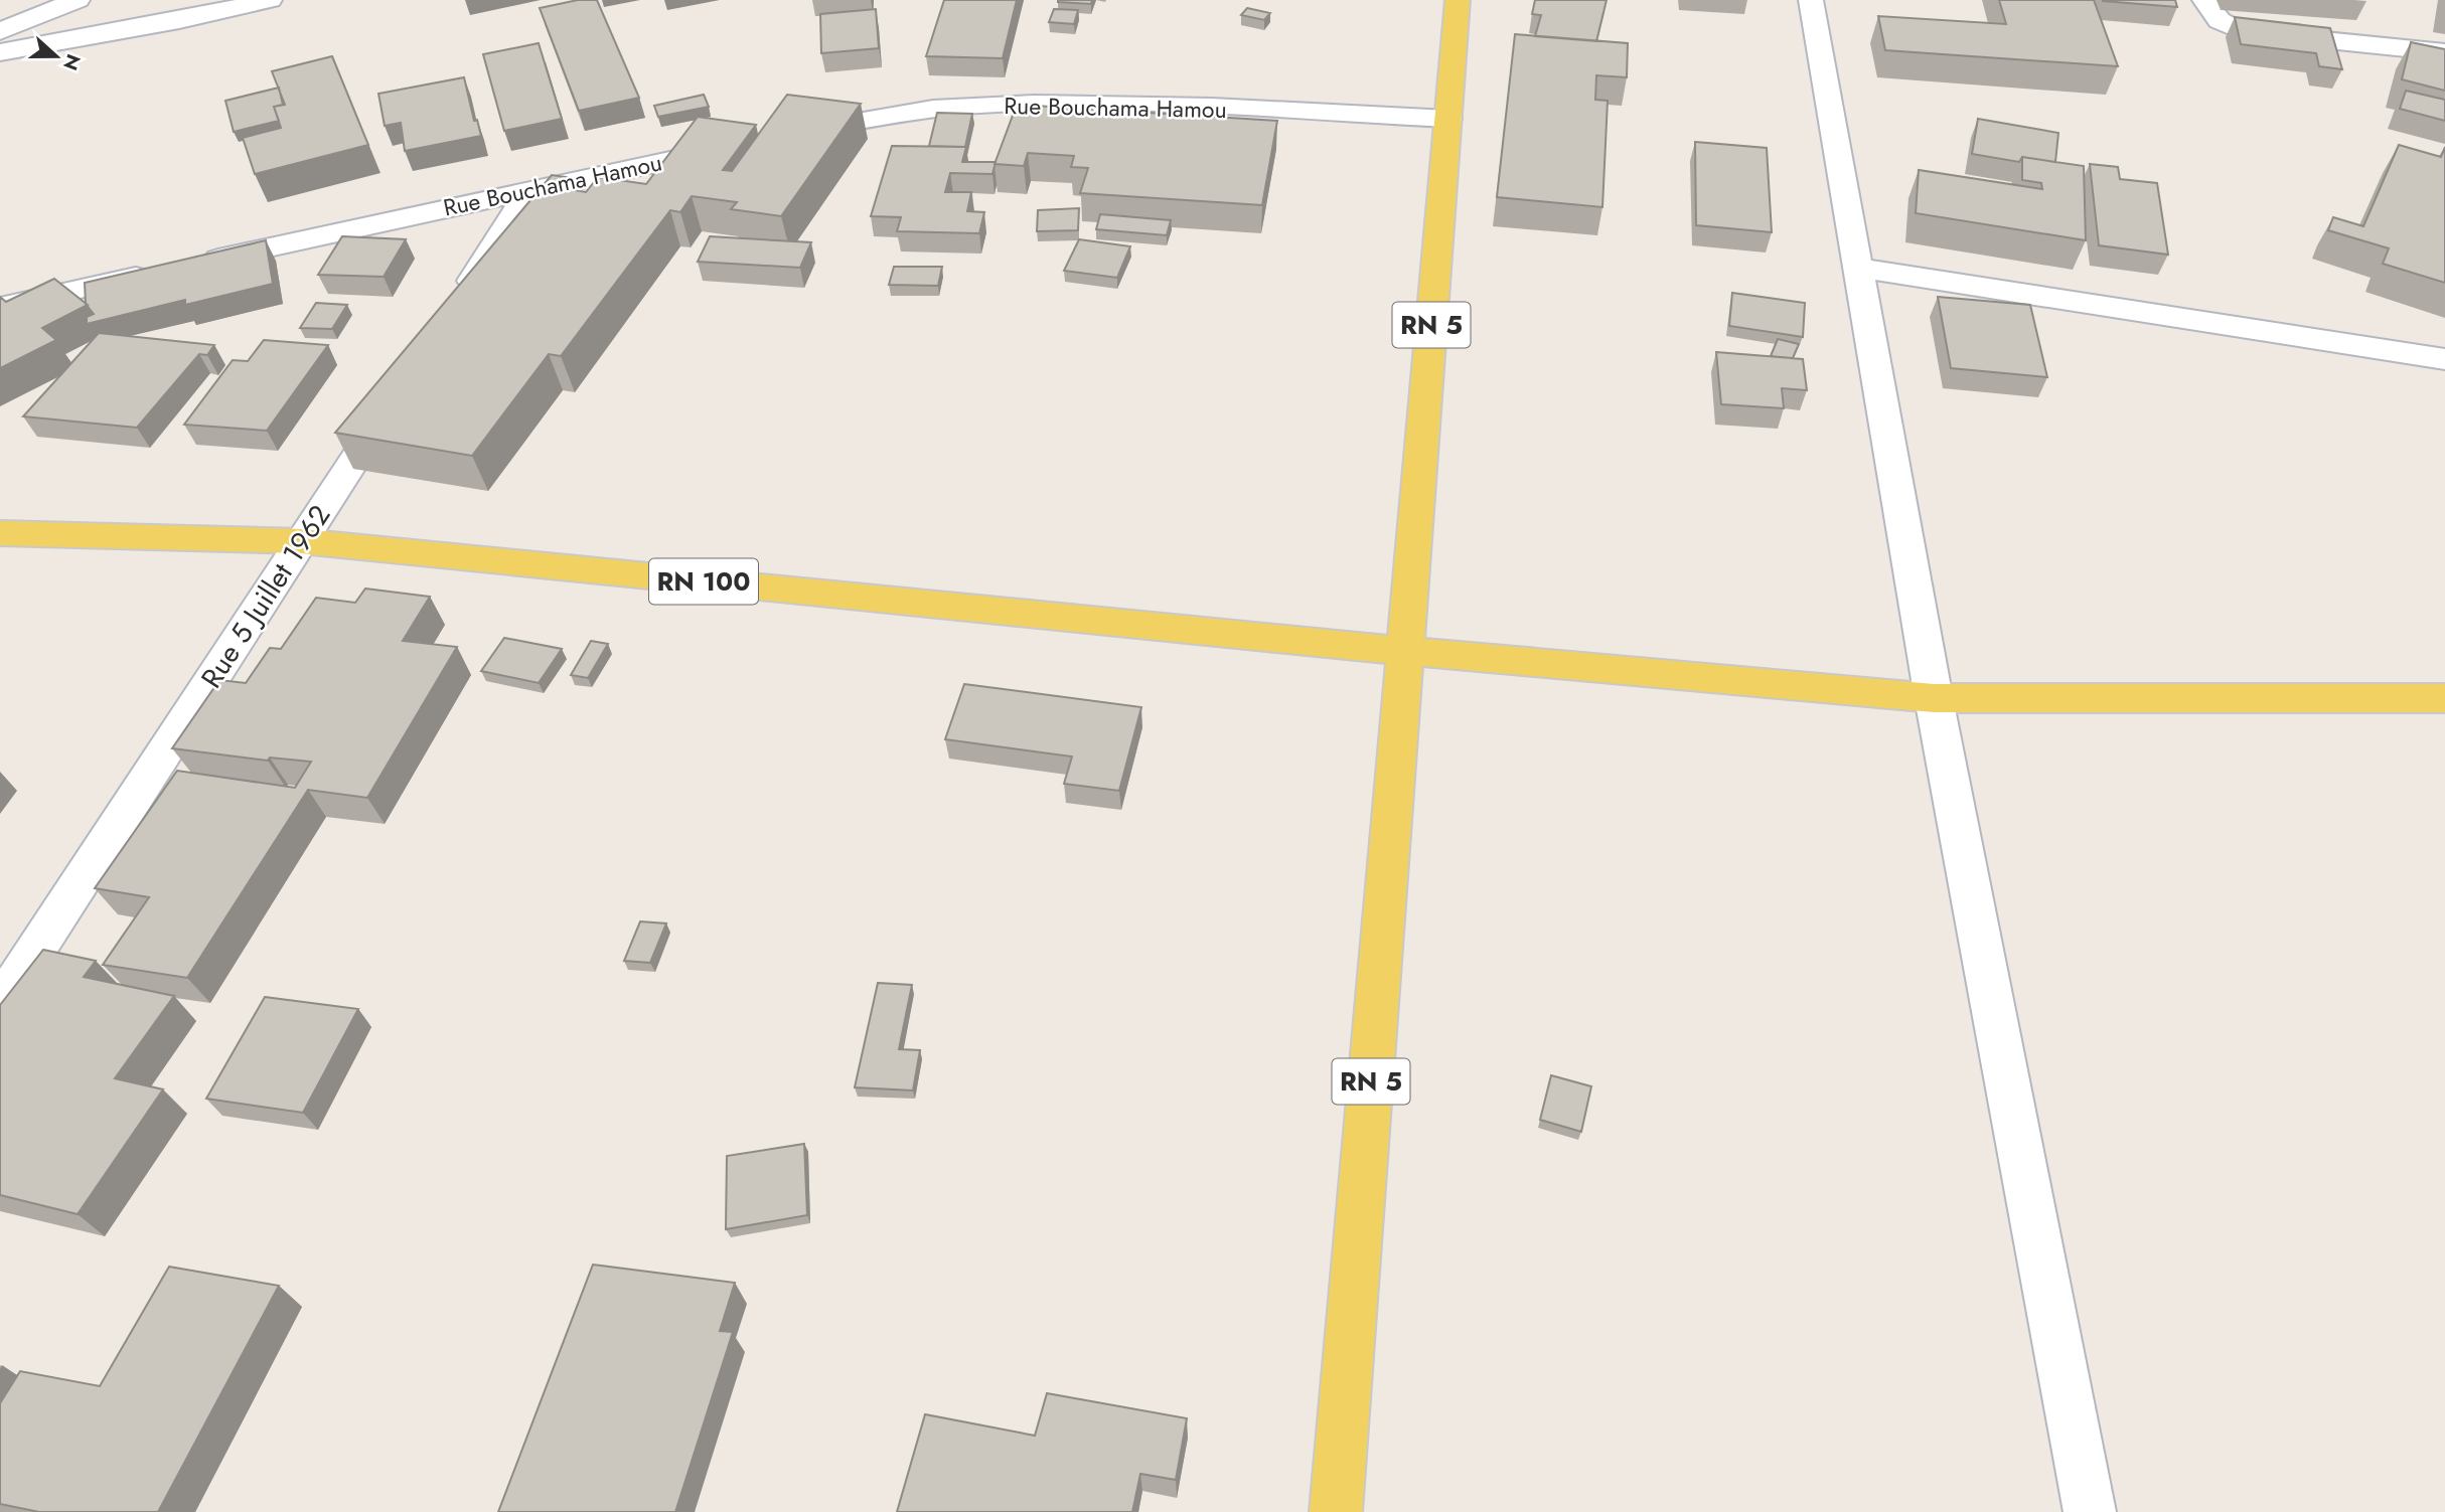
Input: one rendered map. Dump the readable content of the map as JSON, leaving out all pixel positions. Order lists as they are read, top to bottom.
{
  "streets": {
    "main road": ["RN 5", "RN 100"],
    "street": ["Rue Bouchama Hamou", "Rue 5 Juillet 1962"]
  },
  "crossings": [
    ["Rue Bouchama Hamou", "RN 5"],
    ["RN 5", "RN 100"],
    ["RN 100", "Rue 5 Juillet 1962"]
  ],
  "north": "right"
}
